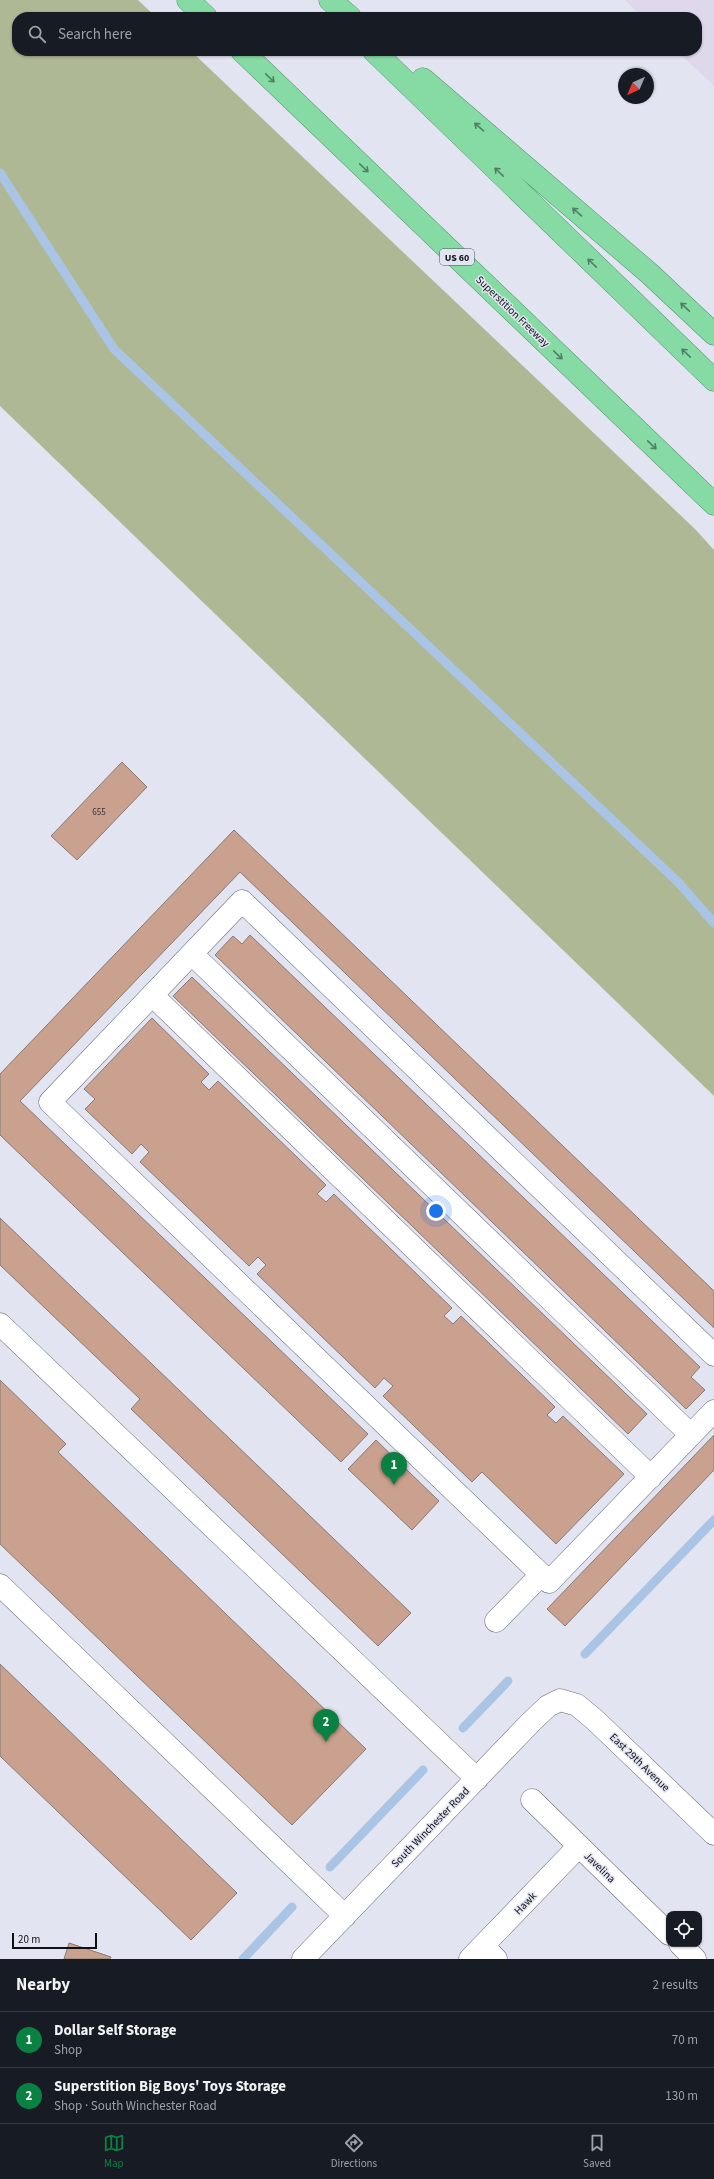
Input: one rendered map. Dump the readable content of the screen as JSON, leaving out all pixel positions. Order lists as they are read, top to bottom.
{
  "streets": {
    "highway": ["US 60", "Superstition Freeway"],
    "street": [
      "East 29th Avenue",
      "South Winchester Road",
      "Javelina",
      "Hawk"
    ]
  },
  "crossings": [
    ["East 29th Avenue", "South Winchester Road"],
    ["Javelina", "Hawk"]
  ],
  "house_numbers": ["655"],
  "scale_bar": "20 m",
  "north": "bottom left",
  "page": {
    "search": "Search here",
    "pins": ["1", "2"],
    "scale": "20 m",
    "heading": ["Nearby", "2 results"],
    "list": [
      {
        "mark": "1",
        "name": "Dollar Self Storage",
        "note": "Shop",
        "value": "70 m"
      },
      {
        "mark": "2",
        "name": "Superstition Big Boys' Toys Storage",
        "note": "Shop · South Winchester Road",
        "value": "130 m"
      }
    ],
    "nav": ["Map", "Directions", "Saved"]
  }
}
